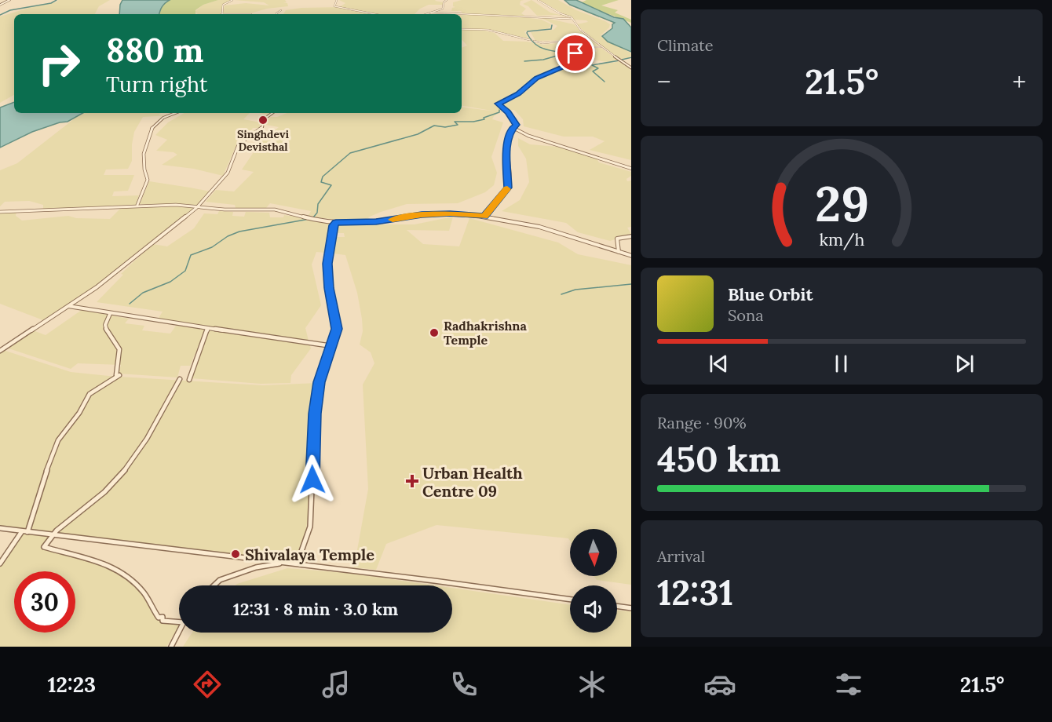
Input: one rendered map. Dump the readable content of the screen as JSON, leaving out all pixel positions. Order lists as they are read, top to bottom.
{
  "places": {
    "other": ["Singhdevi Devisthal", "Radhakrishna Temple", "Shivalaya Temple"],
    "health": ["Urban Health Centre 09"]
  },
  "north": "bottom",
  "page": {
    "tile": [
      "Climate",
      ["Range · 90%", "450 km"],
      ["Arrival", "12:31"]
    ],
    "turn": ["880 m", "Turn right"],
    "heat": ["−", "21.5°", "+"],
    "song": ["Blue Orbit", "Sona"],
    "limit": "30",
    "trip": "12:31 · 8 min · 3.0 km",
    "tabs": ["12:23", "21.5°"],
    "gauge": ["29", "km/h"]
  }
}
